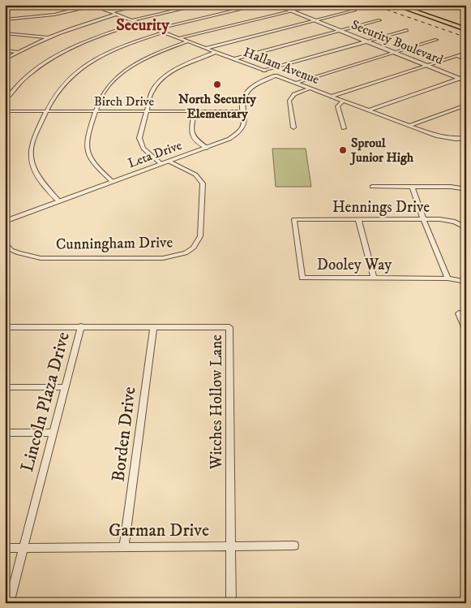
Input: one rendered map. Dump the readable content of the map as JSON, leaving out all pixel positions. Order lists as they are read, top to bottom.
{
  "streets": {
    "street": [
      "Security Boulevard",
      "Hallam Avenue",
      "Birch Drive",
      "Leta Drive",
      "Hennings Drive",
      "Cunningham Drive",
      "Dooley Way",
      "Lincoln Plaza Drive",
      "Witches Hollow Lane",
      "Borden Drive",
      "Garman Drive"
    ]
  },
  "crossings": [
    ["Hallam Avenue", "Leta Drive"],
    ["Birch Drive", "Leta Drive"],
    ["Leta Drive", "Cunningham Drive"],
    ["Hennings Drive", "Dooley Way"],
    ["Lincoln Plaza Drive", "Witches Hollow Lane"],
    ["Lincoln Plaza Drive", "Garman Drive"],
    ["Witches Hollow Lane", "Borden Drive"],
    ["Witches Hollow Lane", "Garman Drive"],
    ["Borden Drive", "Garman Drive"]
  ],
  "districts": ["Security"],
  "places": ["North Security Elementary", "Sproul Junior High"]
}
